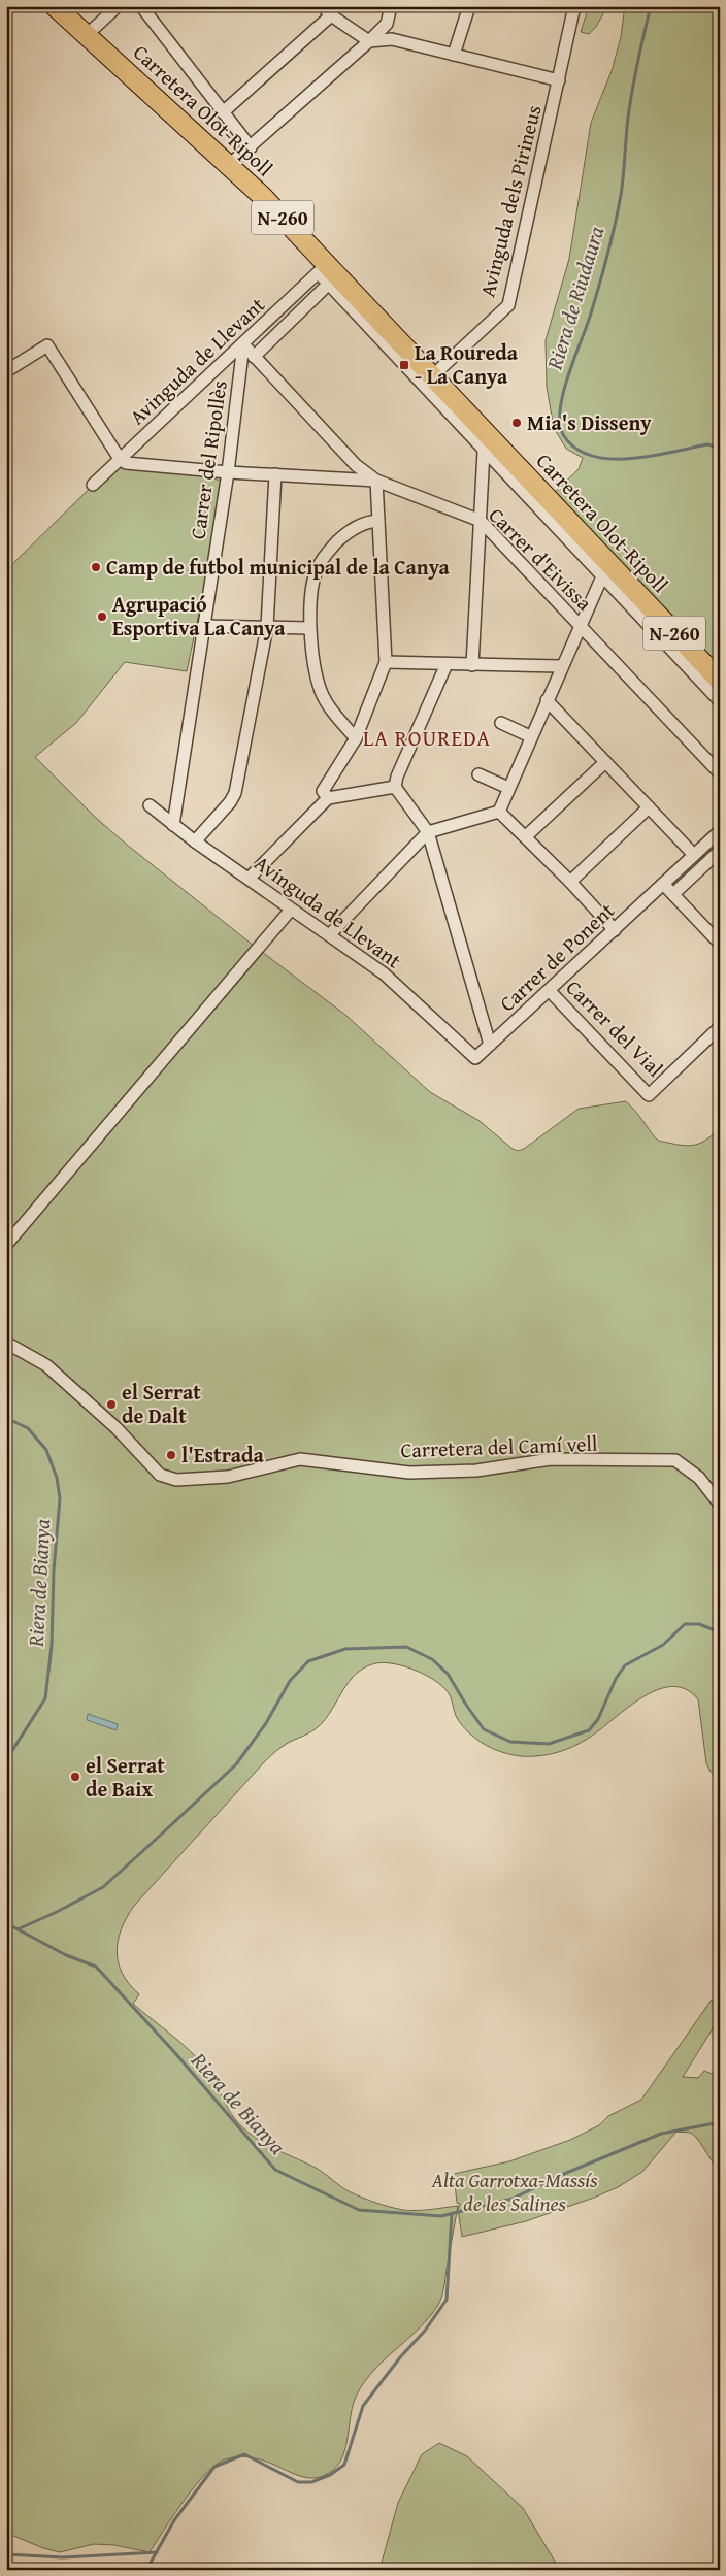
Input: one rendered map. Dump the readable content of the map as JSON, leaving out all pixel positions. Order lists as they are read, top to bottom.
{
  "streets": {
    "main road": ["Carretera Olot-Ripoll", "N-260"],
    "street": [
      "Avinguda dels Pirineus",
      "Avinguda de Llevant",
      "Carrer del Ripollès",
      "Carrer d'Eivissa",
      "Carrer de Ponent",
      "Carrer del Vial",
      "Carretera del Camí vell"
    ]
  },
  "crossings": [
    ["Carretera Olot-Ripoll", "Avinguda dels Pirineus"],
    ["Carretera Olot-Ripoll", "Avinguda de Llevant"],
    ["Avinguda de Llevant", "Carrer del Ripollès"],
    ["Avinguda de Llevant", "Carrer d'Eivissa"],
    ["Avinguda de Llevant", "Carrer de Ponent"],
    ["Carrer del Ripollès", "Carrer d'Eivissa"],
    ["Carrer de Ponent", "Carrer del Vial"]
  ],
  "districts": ["LA ROUREDA"],
  "water": ["Riera de Riudaura", "Riera de Bianya"],
  "parks": ["Alta Garrotxa-Massís de les Salines"],
  "places": {
    "transit": ["La Roureda - La Canya"],
    "other": [
      "Mia's Disseny",
      "Camp de futbol municipal de la Canya",
      "Agrupació Esportiva La Canya",
      "el Serrat de Dalt",
      "l'Estrada",
      "el Serrat de Baix"
    ]
  }
}
